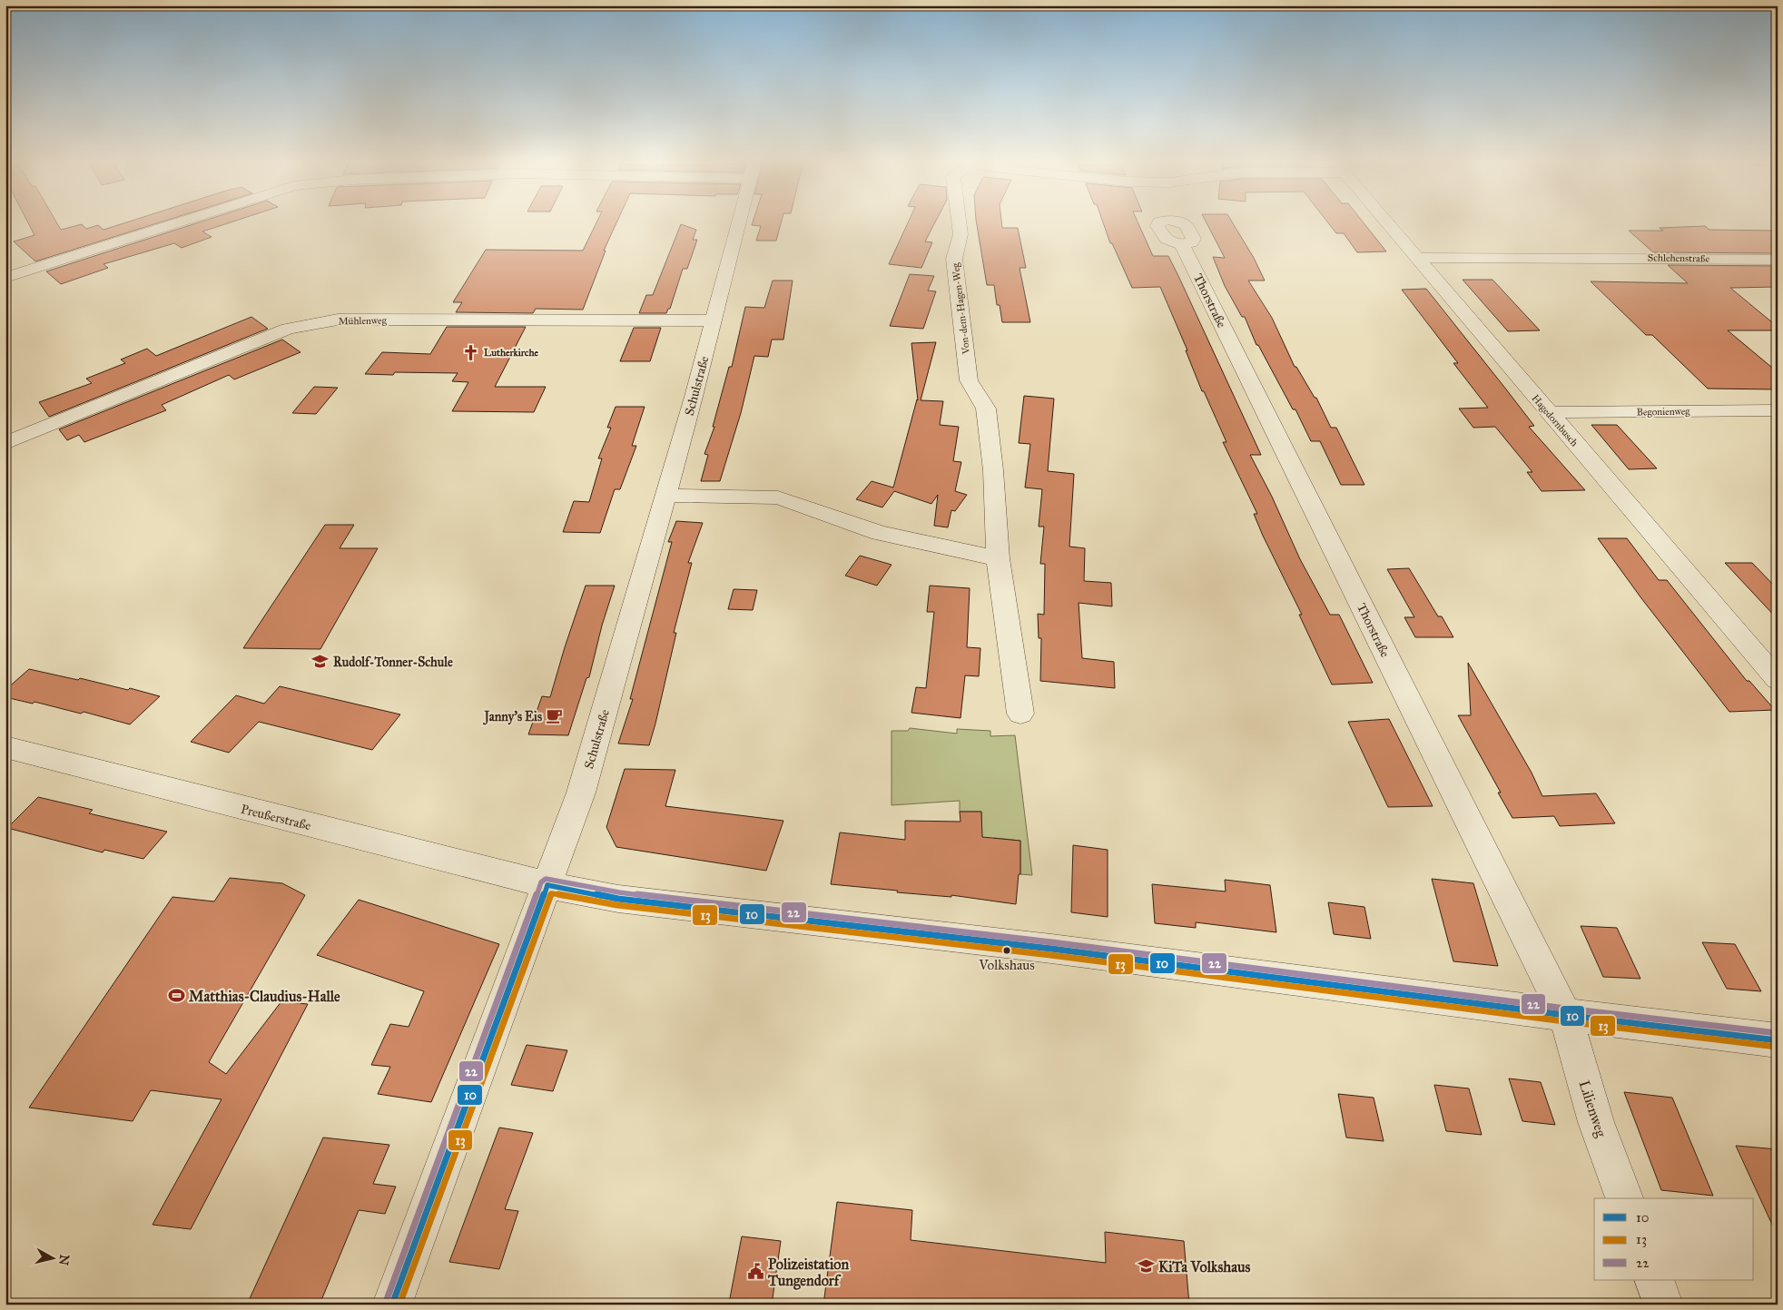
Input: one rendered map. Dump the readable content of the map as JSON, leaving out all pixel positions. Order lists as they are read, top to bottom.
{
  "streets": {
    "street": [
      "Schlehenstraße",
      "Thorstraße",
      "Von-dem-Hagen-Weg",
      "Mühlenweg",
      "Schulstraße",
      "Begonienweg",
      "Hagedornbusch",
      "Preußerstraße",
      "Lilienweg"
    ]
  },
  "crossings": [
    ["Schlehenstraße", "Hagedornbusch"],
    ["Thorstraße", "Preußerstraße"],
    ["Thorstraße", "Lilienweg"],
    ["Mühlenweg", "Schulstraße"],
    ["Schulstraße", "Preußerstraße"],
    ["Begonienweg", "Hagedornbusch"],
    ["Preußerstraße", "Lilienweg"]
  ],
  "places": {
    "church": ["Lutherkirche"],
    "school or university": ["Rudolf-Tonner-Schule", "KiTa Volkshaus"],
    "cafe": ["Janny's Eis"],
    "other": ["Volkshaus"],
    "sports": ["Matthias-Claudius-Halle"],
    "public building": ["Polizeistation Tungendorf"]
  },
  "lines": ["transit line 22", "transit line 10", "transit line 13"],
  "legend": ["10", "13", "22"],
  "north": "right"
}
